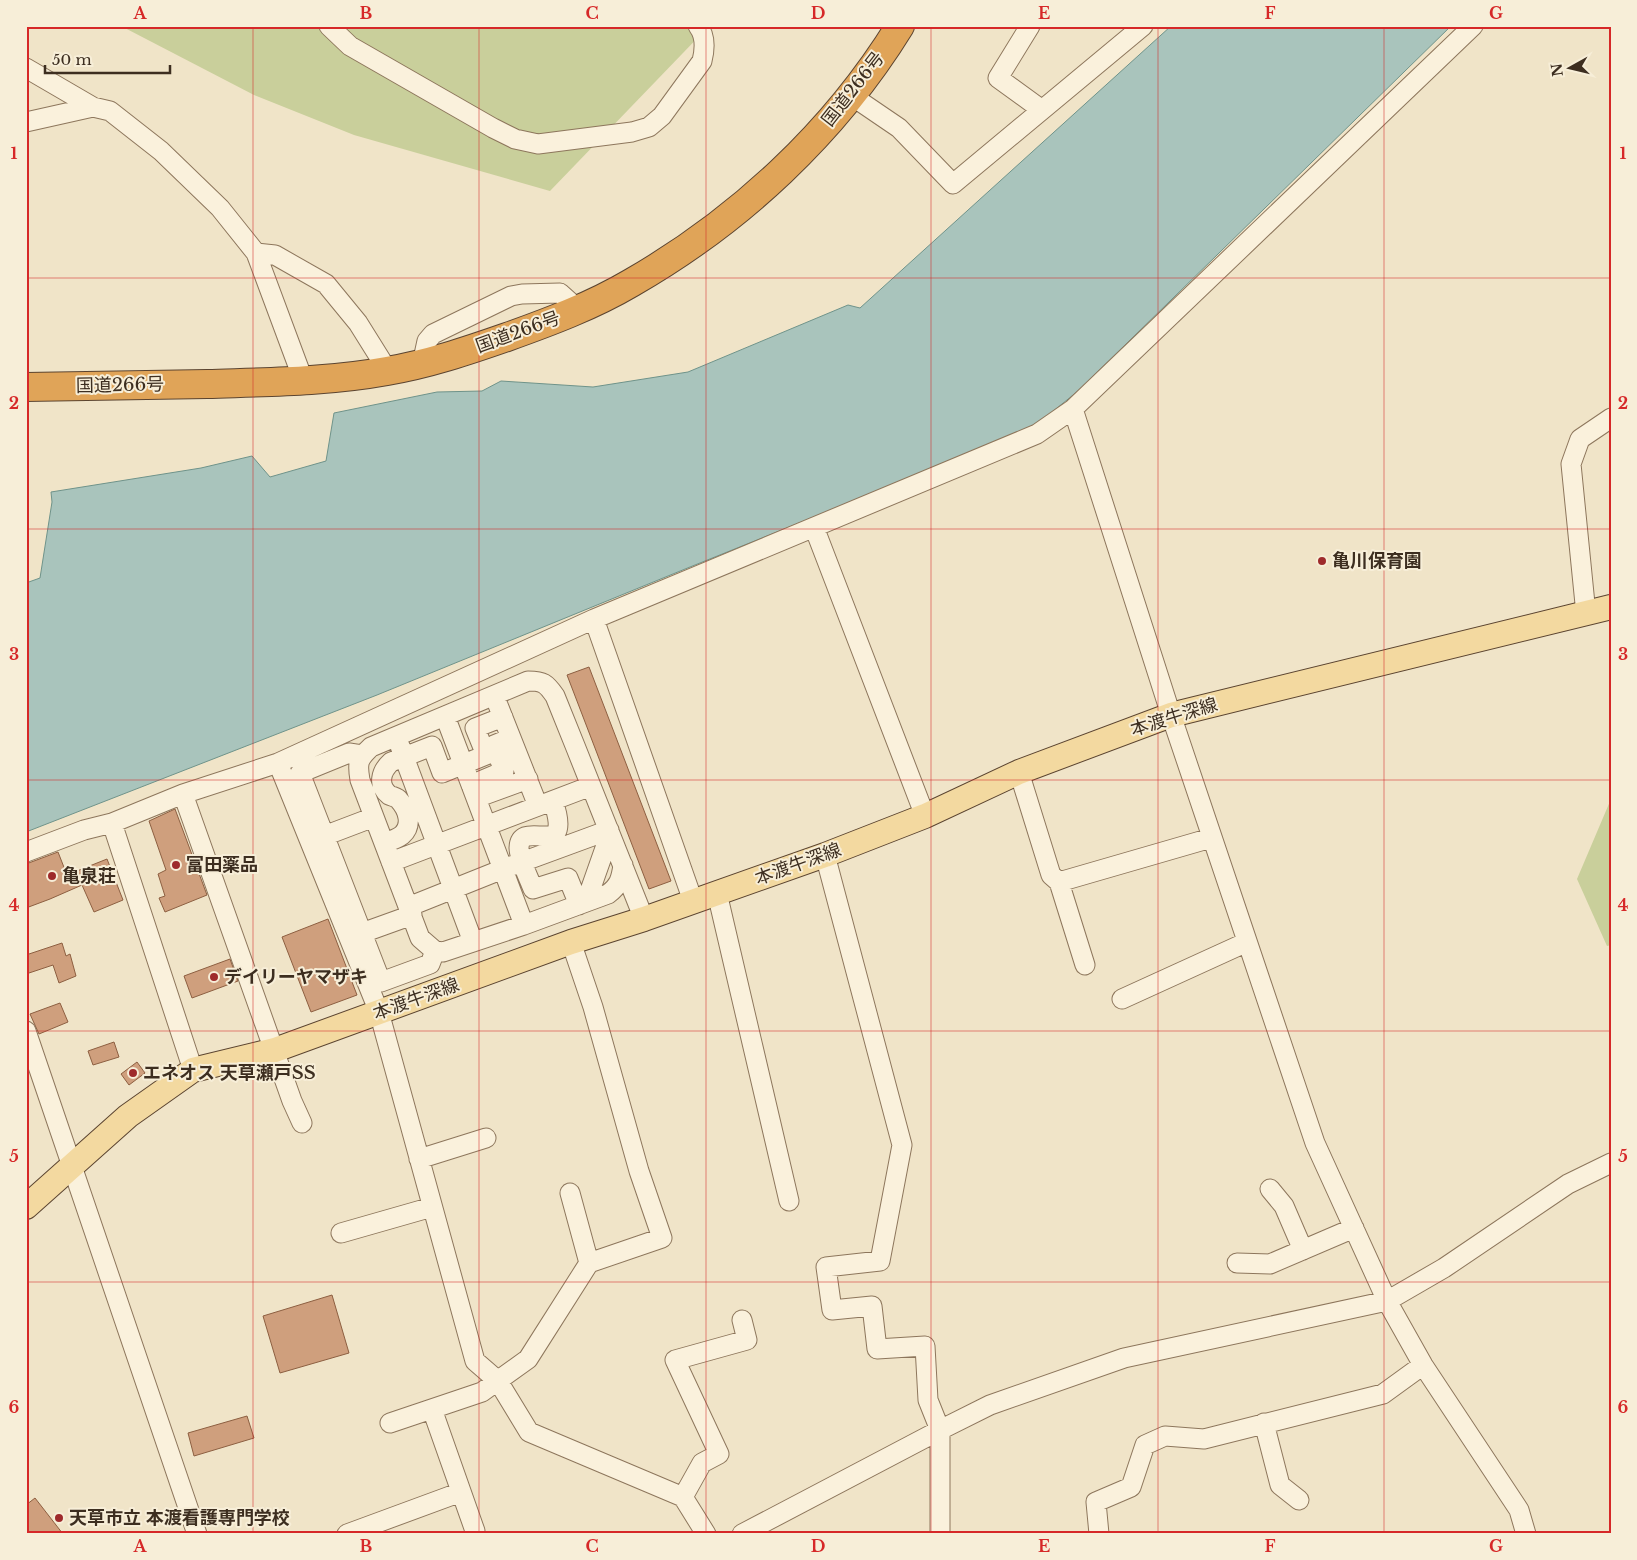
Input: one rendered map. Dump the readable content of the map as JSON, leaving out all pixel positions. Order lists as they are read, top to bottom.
{
  "streets": {
    "highway": ["国道266号"],
    "main road": ["本渡牛深線"]
  },
  "places": [
    "亀川保育園",
    "富田薬品",
    "亀泉荘",
    "デイリーヤマザキ",
    "エネオス 天草瀬戸SS",
    "天草市立 本渡看護専門学校"
  ],
  "scale_bar": "50 m",
  "north": "left",
  "grid": {
    "columns": [
      "A",
      "B",
      "C",
      "D",
      "E",
      "F",
      "G"
    ],
    "rows": [
      "1",
      "2",
      "3",
      "4",
      "5",
      "6"
    ]
  }
}
